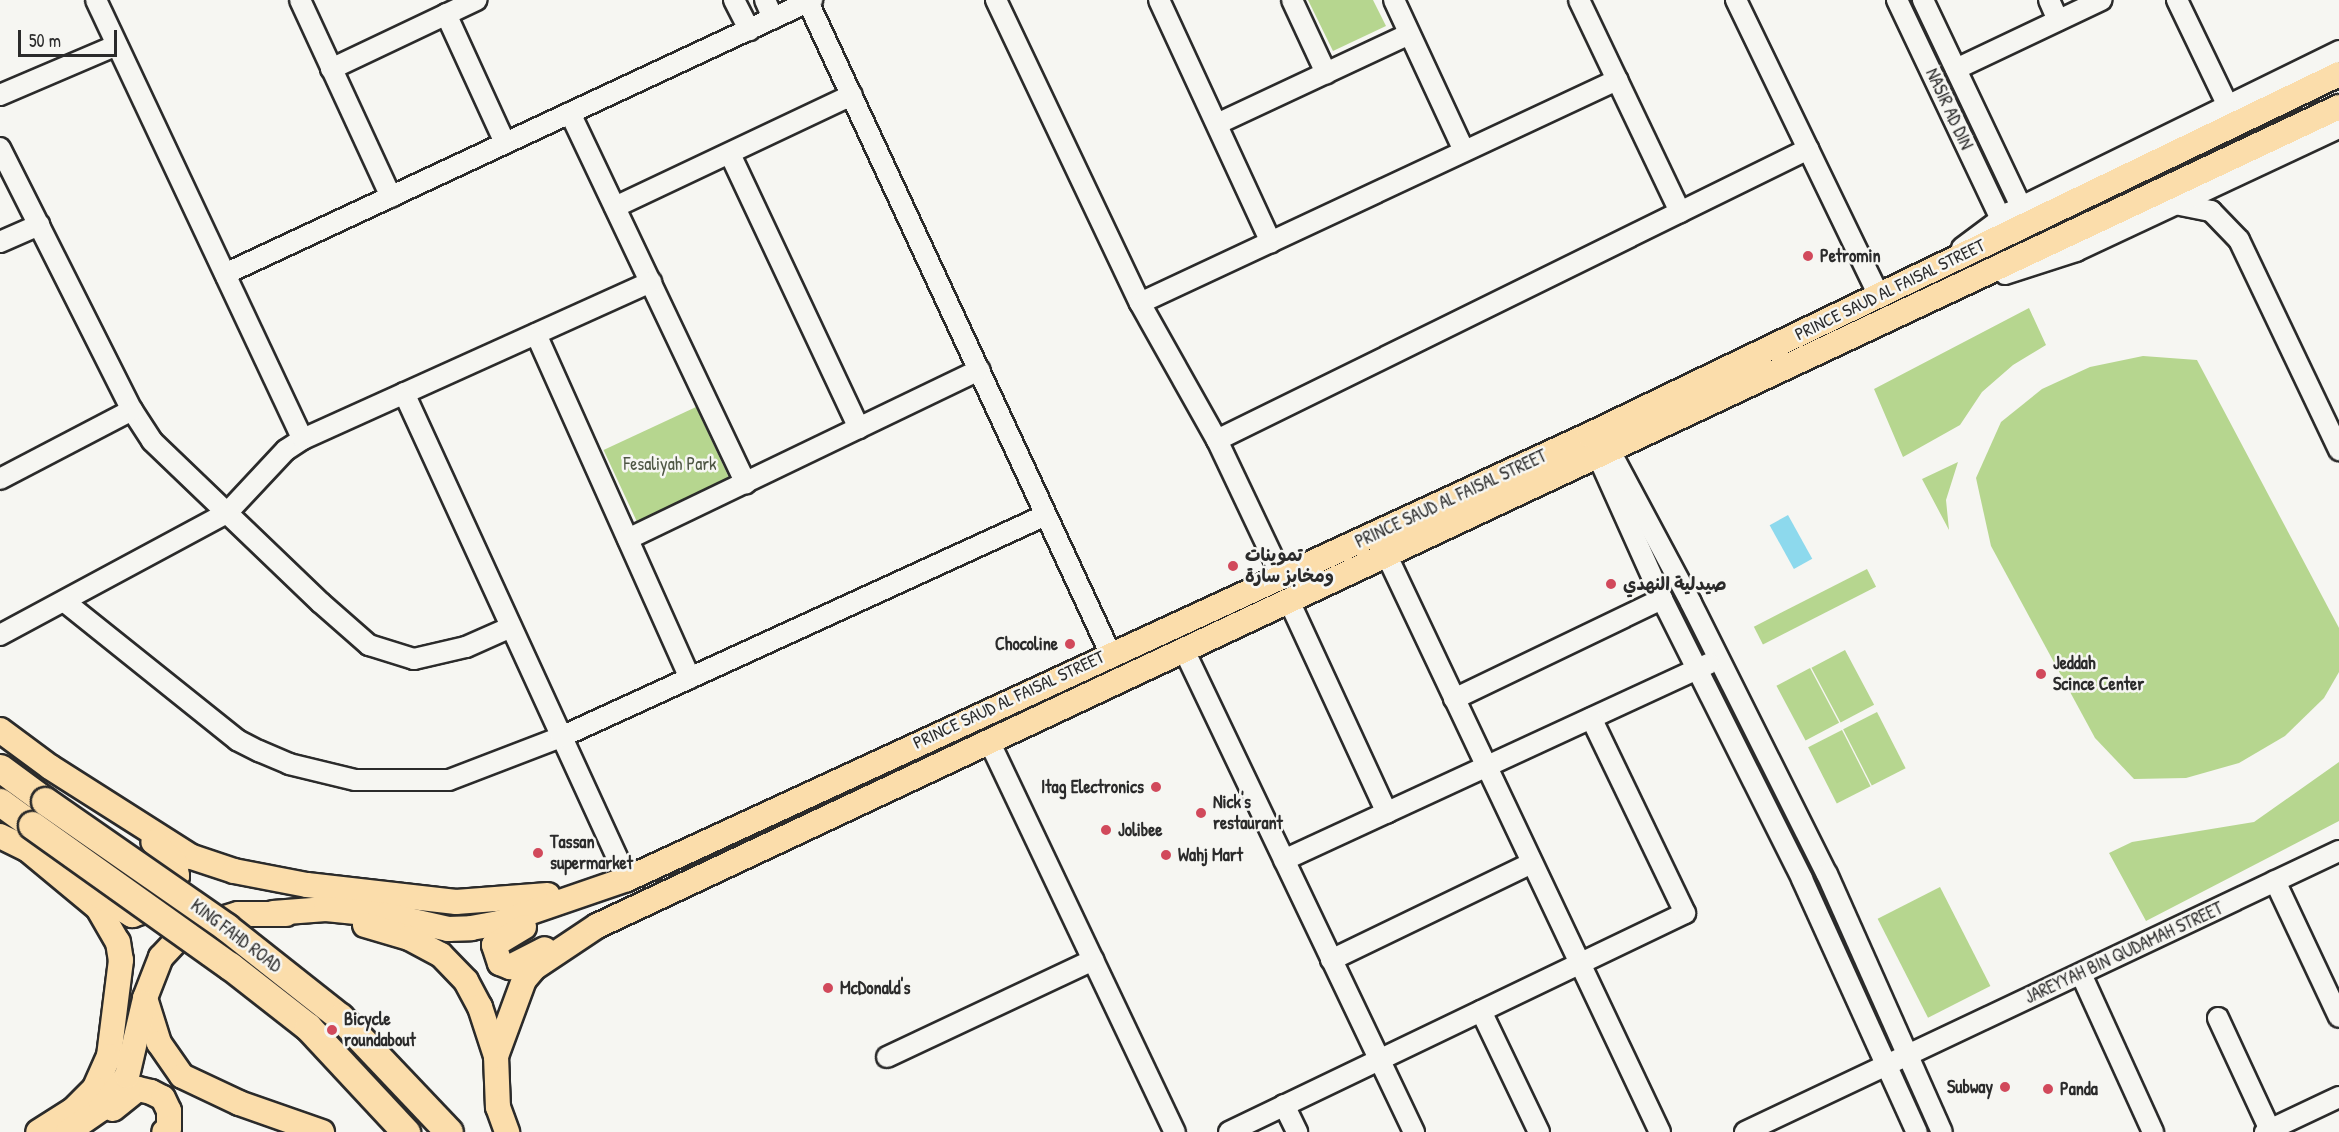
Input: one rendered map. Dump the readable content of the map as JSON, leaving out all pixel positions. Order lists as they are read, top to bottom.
{
  "streets": {
    "highway": ["KING FAHD ROAD"],
    "main road": ["PRINCE SAUD AL FAISAL STREET"],
    "street": ["NASIR AD DIN", "JAREYYAH BIN QUDAMAH STREET"]
  },
  "parks": ["Fesaliyah Park"],
  "places": [
    "Petromin",
    "تموينات ومخابز سارة",
    "صيدلية النهدي",
    "Chocoline",
    "Jeddah Scince Center",
    "Itag Electronics",
    "Nick's restaurant",
    "Jolibee",
    "Tassan supermarket",
    "Wahj Mart",
    "McDonald's",
    "Bicycle roundabout",
    "Subway",
    "Panda"
  ],
  "scale_bar": "50 m"
}
